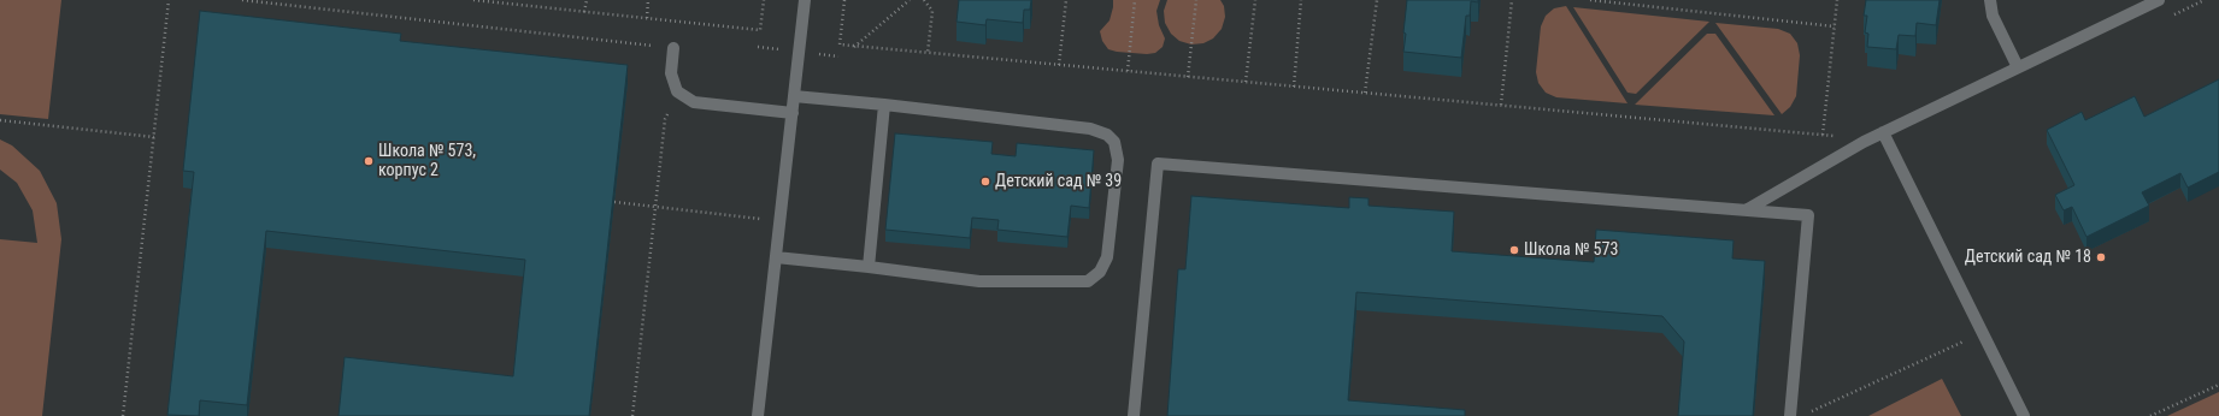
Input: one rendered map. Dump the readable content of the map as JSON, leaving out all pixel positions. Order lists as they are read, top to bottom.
{
  "places": [
    "Школа № 573, корпус 2",
    "Детский сад № 39",
    "Школа № 573",
    "Детский сад № 18"
  ]
}
